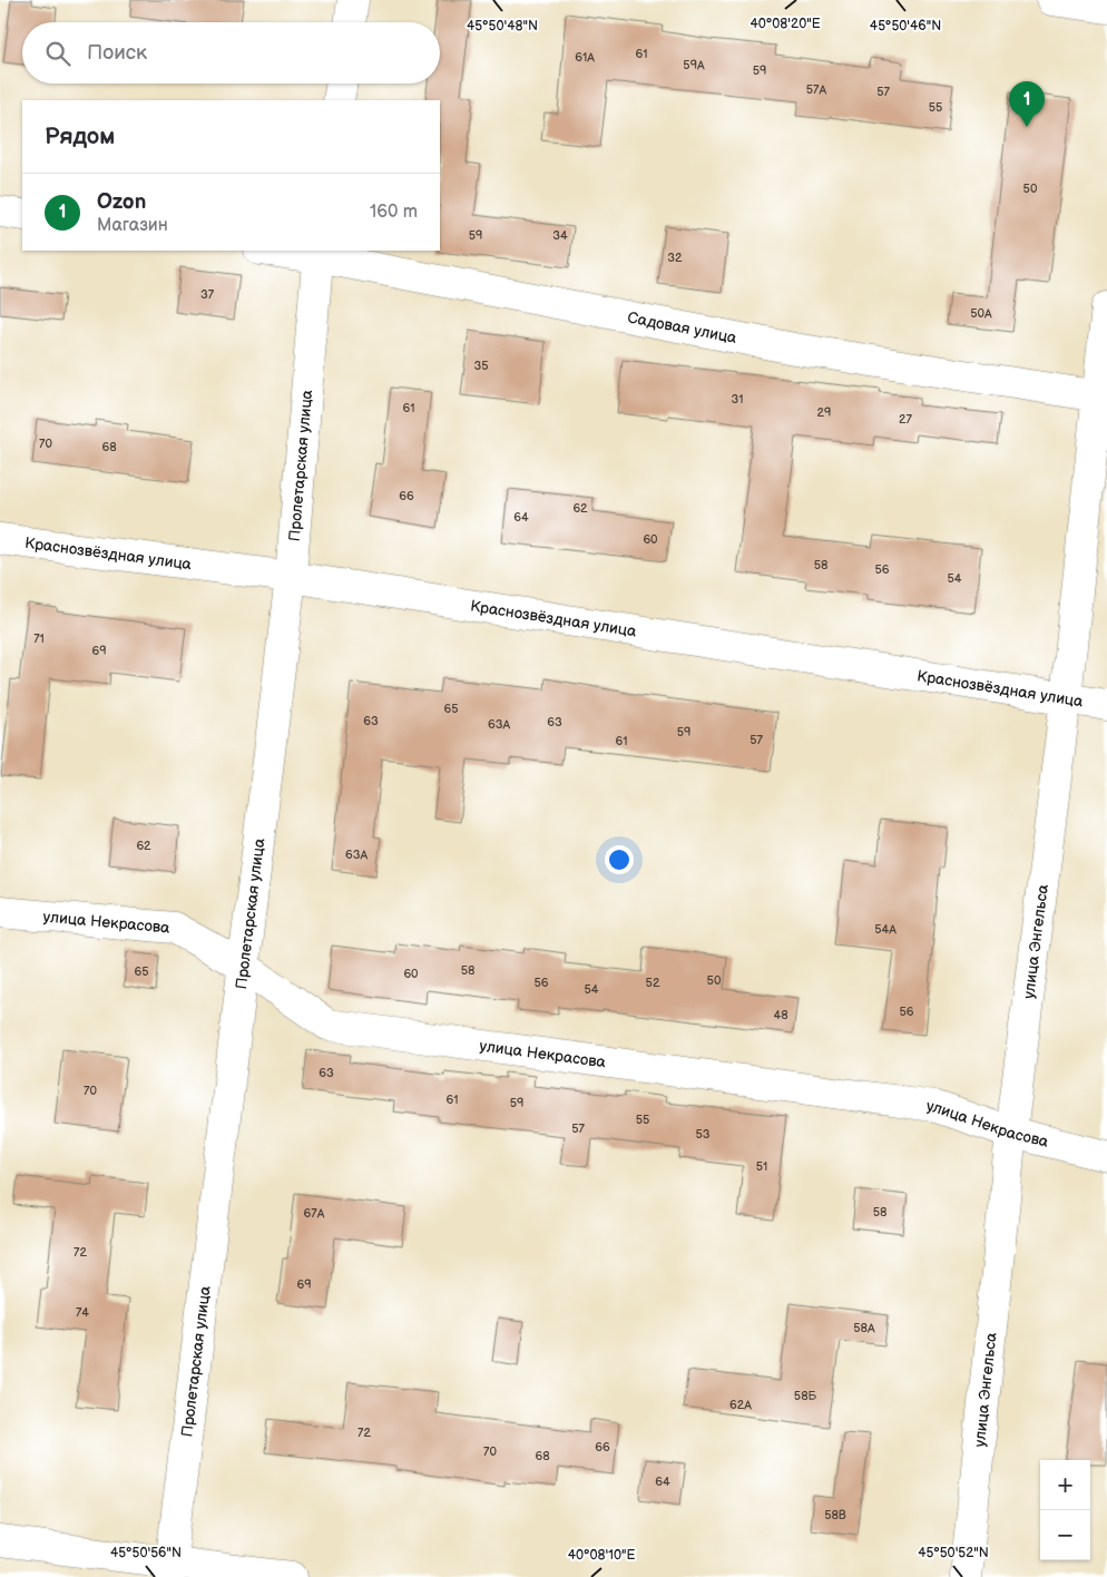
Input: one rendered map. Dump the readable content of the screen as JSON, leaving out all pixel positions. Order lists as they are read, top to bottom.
{
  "streets": {
    "street": [
      "Садовая улица",
      "Пролетарская улица",
      "Краснозвёздная улица",
      "улица Некрасова",
      "улица Энгельса"
    ]
  },
  "crossings": [
    ["Садовая улица", "Пролетарская улица"],
    ["Садовая улица", "улица Энгельса"],
    ["Пролетарская улица", "Краснозвёздная улица"],
    ["Пролетарская улица", "улица Некрасова"],
    ["Краснозвёздная улица", "улица Энгельса"],
    ["улица Некрасова", "улица Энгельса"]
  ],
  "house_numbers": [
    "61",
    "61А",
    "59А",
    "59",
    "57А",
    "57",
    "55",
    "50",
    "59",
    "34",
    "32",
    "37",
    "50А",
    "35",
    "31",
    "61",
    "29",
    "27",
    "70",
    "68",
    "66",
    "62",
    "64",
    "60",
    "58",
    "56",
    "54",
    "71",
    "69",
    "65",
    "63",
    "63",
    "63А",
    "59",
    "57",
    "61",
    "62",
    "63А",
    "54А",
    "58",
    "65",
    "60",
    "50",
    "56",
    "52",
    "54",
    "56",
    "48",
    "63",
    "70",
    "61",
    "59",
    "55",
    "57",
    "53",
    "51",
    "58",
    "67А",
    "72",
    "69",
    "74",
    "58А",
    "58Б",
    "62А",
    "72",
    "66",
    "70",
    "68",
    "64",
    "58В"
  ],
  "page": {
    "search": "Поиск",
    "pins": "1",
    "heading": "Рядом",
    "list": [
      {
        "mark": "1",
        "name": "Ozon",
        "note": "Магазин",
        "value": "160 m"
      }
    ],
    "map_buttons": ["+", "−"]
  },
  "coordinates": [
    "40°08'20\"E",
    "45°50'48\"N",
    "45°50'46\"N",
    "45°50'56\"N",
    "45°50'52\"N",
    "40°08'10\"E"
  ]
}
